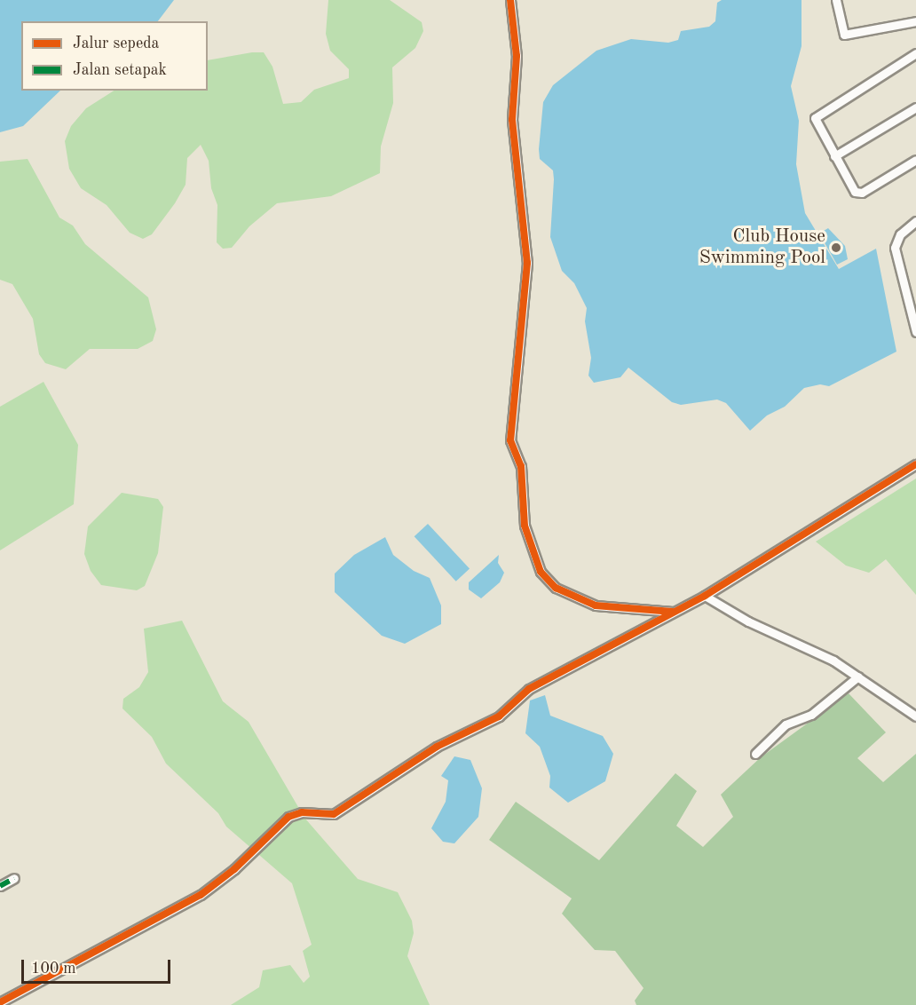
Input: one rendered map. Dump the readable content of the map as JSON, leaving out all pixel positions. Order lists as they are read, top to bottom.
{
  "places": ["Club House Swimming Pool"],
  "legend": ["Jalur sepeda", "Jalan setapak"],
  "scale_bar": "100 m"
}
